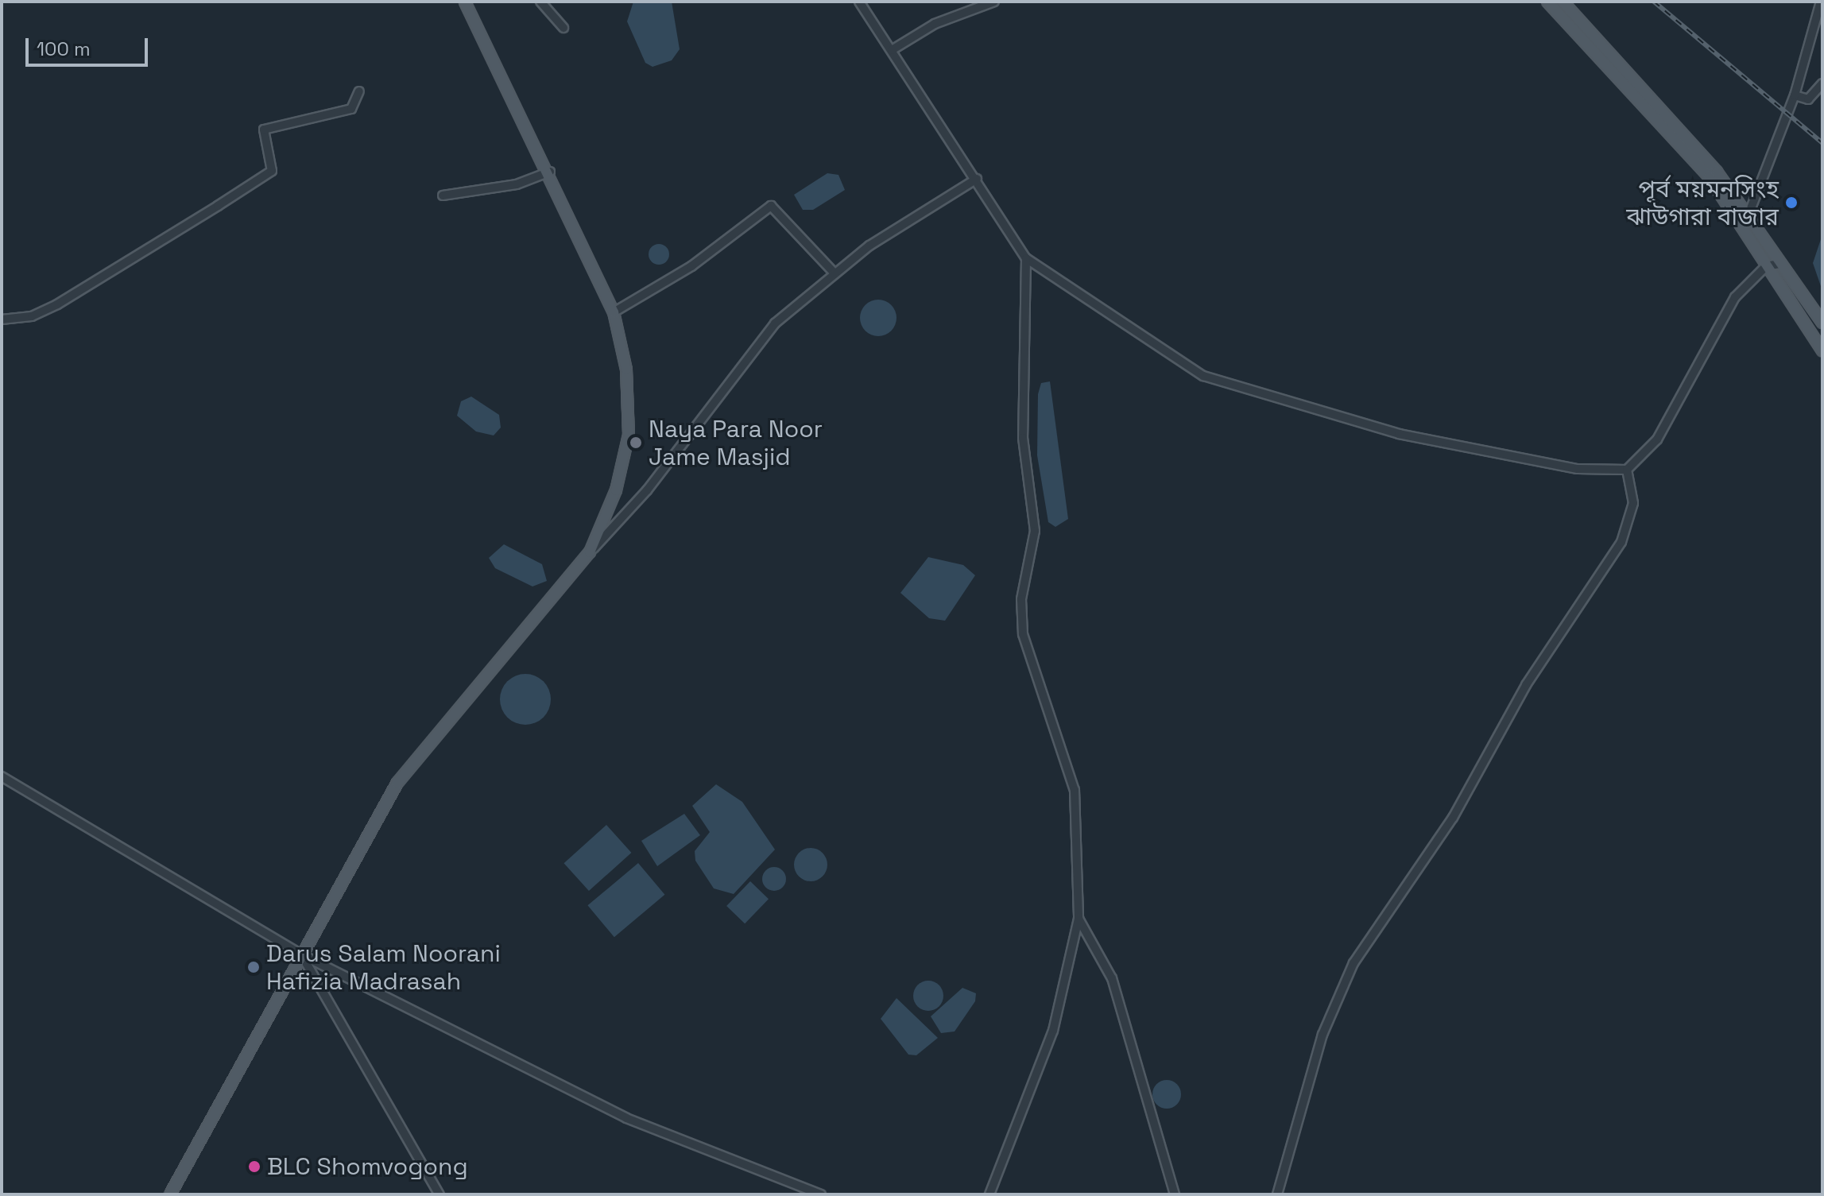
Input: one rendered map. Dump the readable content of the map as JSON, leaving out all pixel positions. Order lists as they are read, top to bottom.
{
  "places": [
    "পূর্ব ময়মনসিংহ ঝাউগারা বাজার",
    "Naya Para Noor Jame Masjid",
    "Darus Salam Noorani Hafizia Madrasah",
    "BLC Shomvogong"
  ],
  "scale_bar": "100 m"
}
